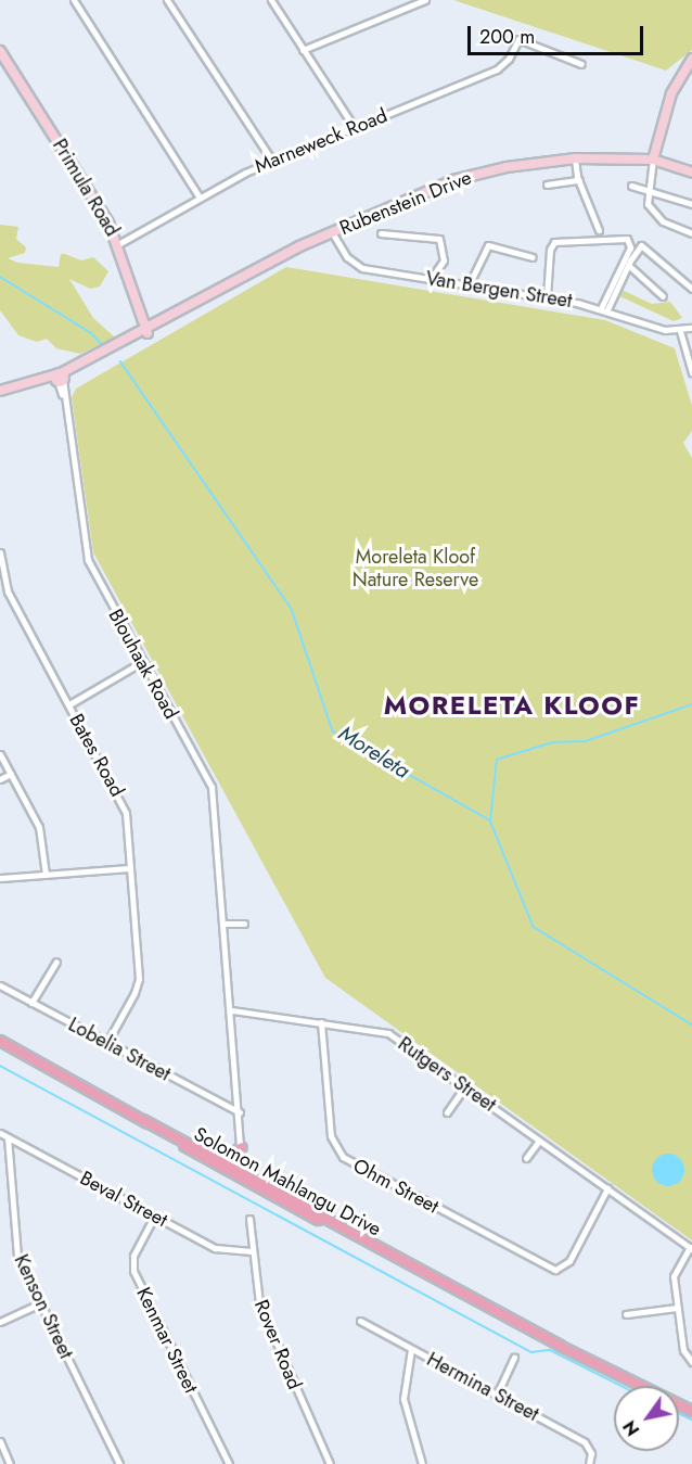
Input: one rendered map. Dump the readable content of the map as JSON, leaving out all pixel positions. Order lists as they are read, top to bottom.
{
  "streets": {
    "main road": ["Solomon Mahlangu Drive"],
    "street": [
      "Marneweck Road",
      "Primula Road",
      "Rubenstein Drive",
      "Van Bergen Street",
      "Blouhaak Road",
      "Bates Road",
      "Lobelia Street",
      "Rutgers Street",
      "Ohm Street",
      "Beval Street",
      "Kenson Street",
      "Kenmar Street",
      "Rover Road",
      "Hermina Street"
    ]
  },
  "crossings": [
    ["Marneweck Road", "Primula Road"],
    ["Primula Road", "Rubenstein Drive"],
    ["Rubenstein Drive", "Van Bergen Street"],
    ["Rubenstein Drive", "Blouhaak Road"],
    ["Blouhaak Road", "Lobelia Street"],
    ["Blouhaak Road", "Rutgers Street"],
    ["Blouhaak Road", "Solomon Mahlangu Drive"],
    ["Bates Road", "Lobelia Street"],
    ["Rutgers Street", "Ohm Street"],
    ["Beval Street", "Kenson Street"],
    ["Beval Street", "Kenmar Street"],
    ["Beval Street", "Rover Road"]
  ],
  "districts": ["MORELETA KLOOF"],
  "water": ["Moreleta"],
  "parks": ["Moreleta Kloof Nature Reserve"],
  "scale_bar": "200 m",
  "north": "bottom left"
}
